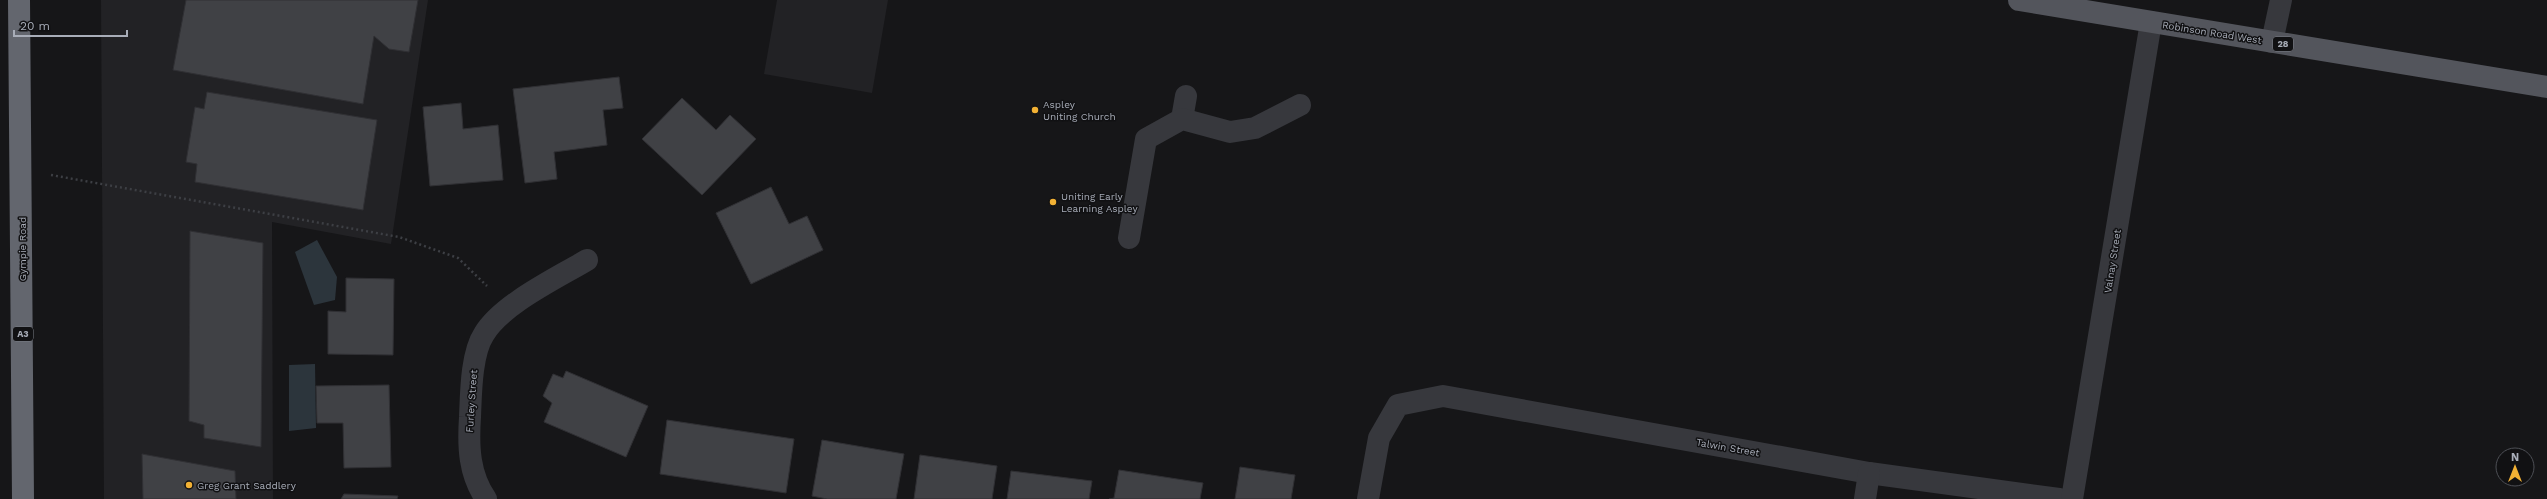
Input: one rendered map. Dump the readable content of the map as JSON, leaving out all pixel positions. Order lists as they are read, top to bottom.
{
  "streets": {
    "highway": ["Gympie Road", "A3"],
    "main road": ["Robinson Road West", "28"],
    "street": ["Valnay Street", "Furley Street", "Talwin Street"]
  },
  "crossings": [
    ["Robinson Road West", "Valnay Street"]
  ],
  "places": ["Aspley Uniting Church", "Uniting Early Learning Aspley", "Greg Grant Saddlery"],
  "scale_bar": "20 m",
  "north": "top"
}
